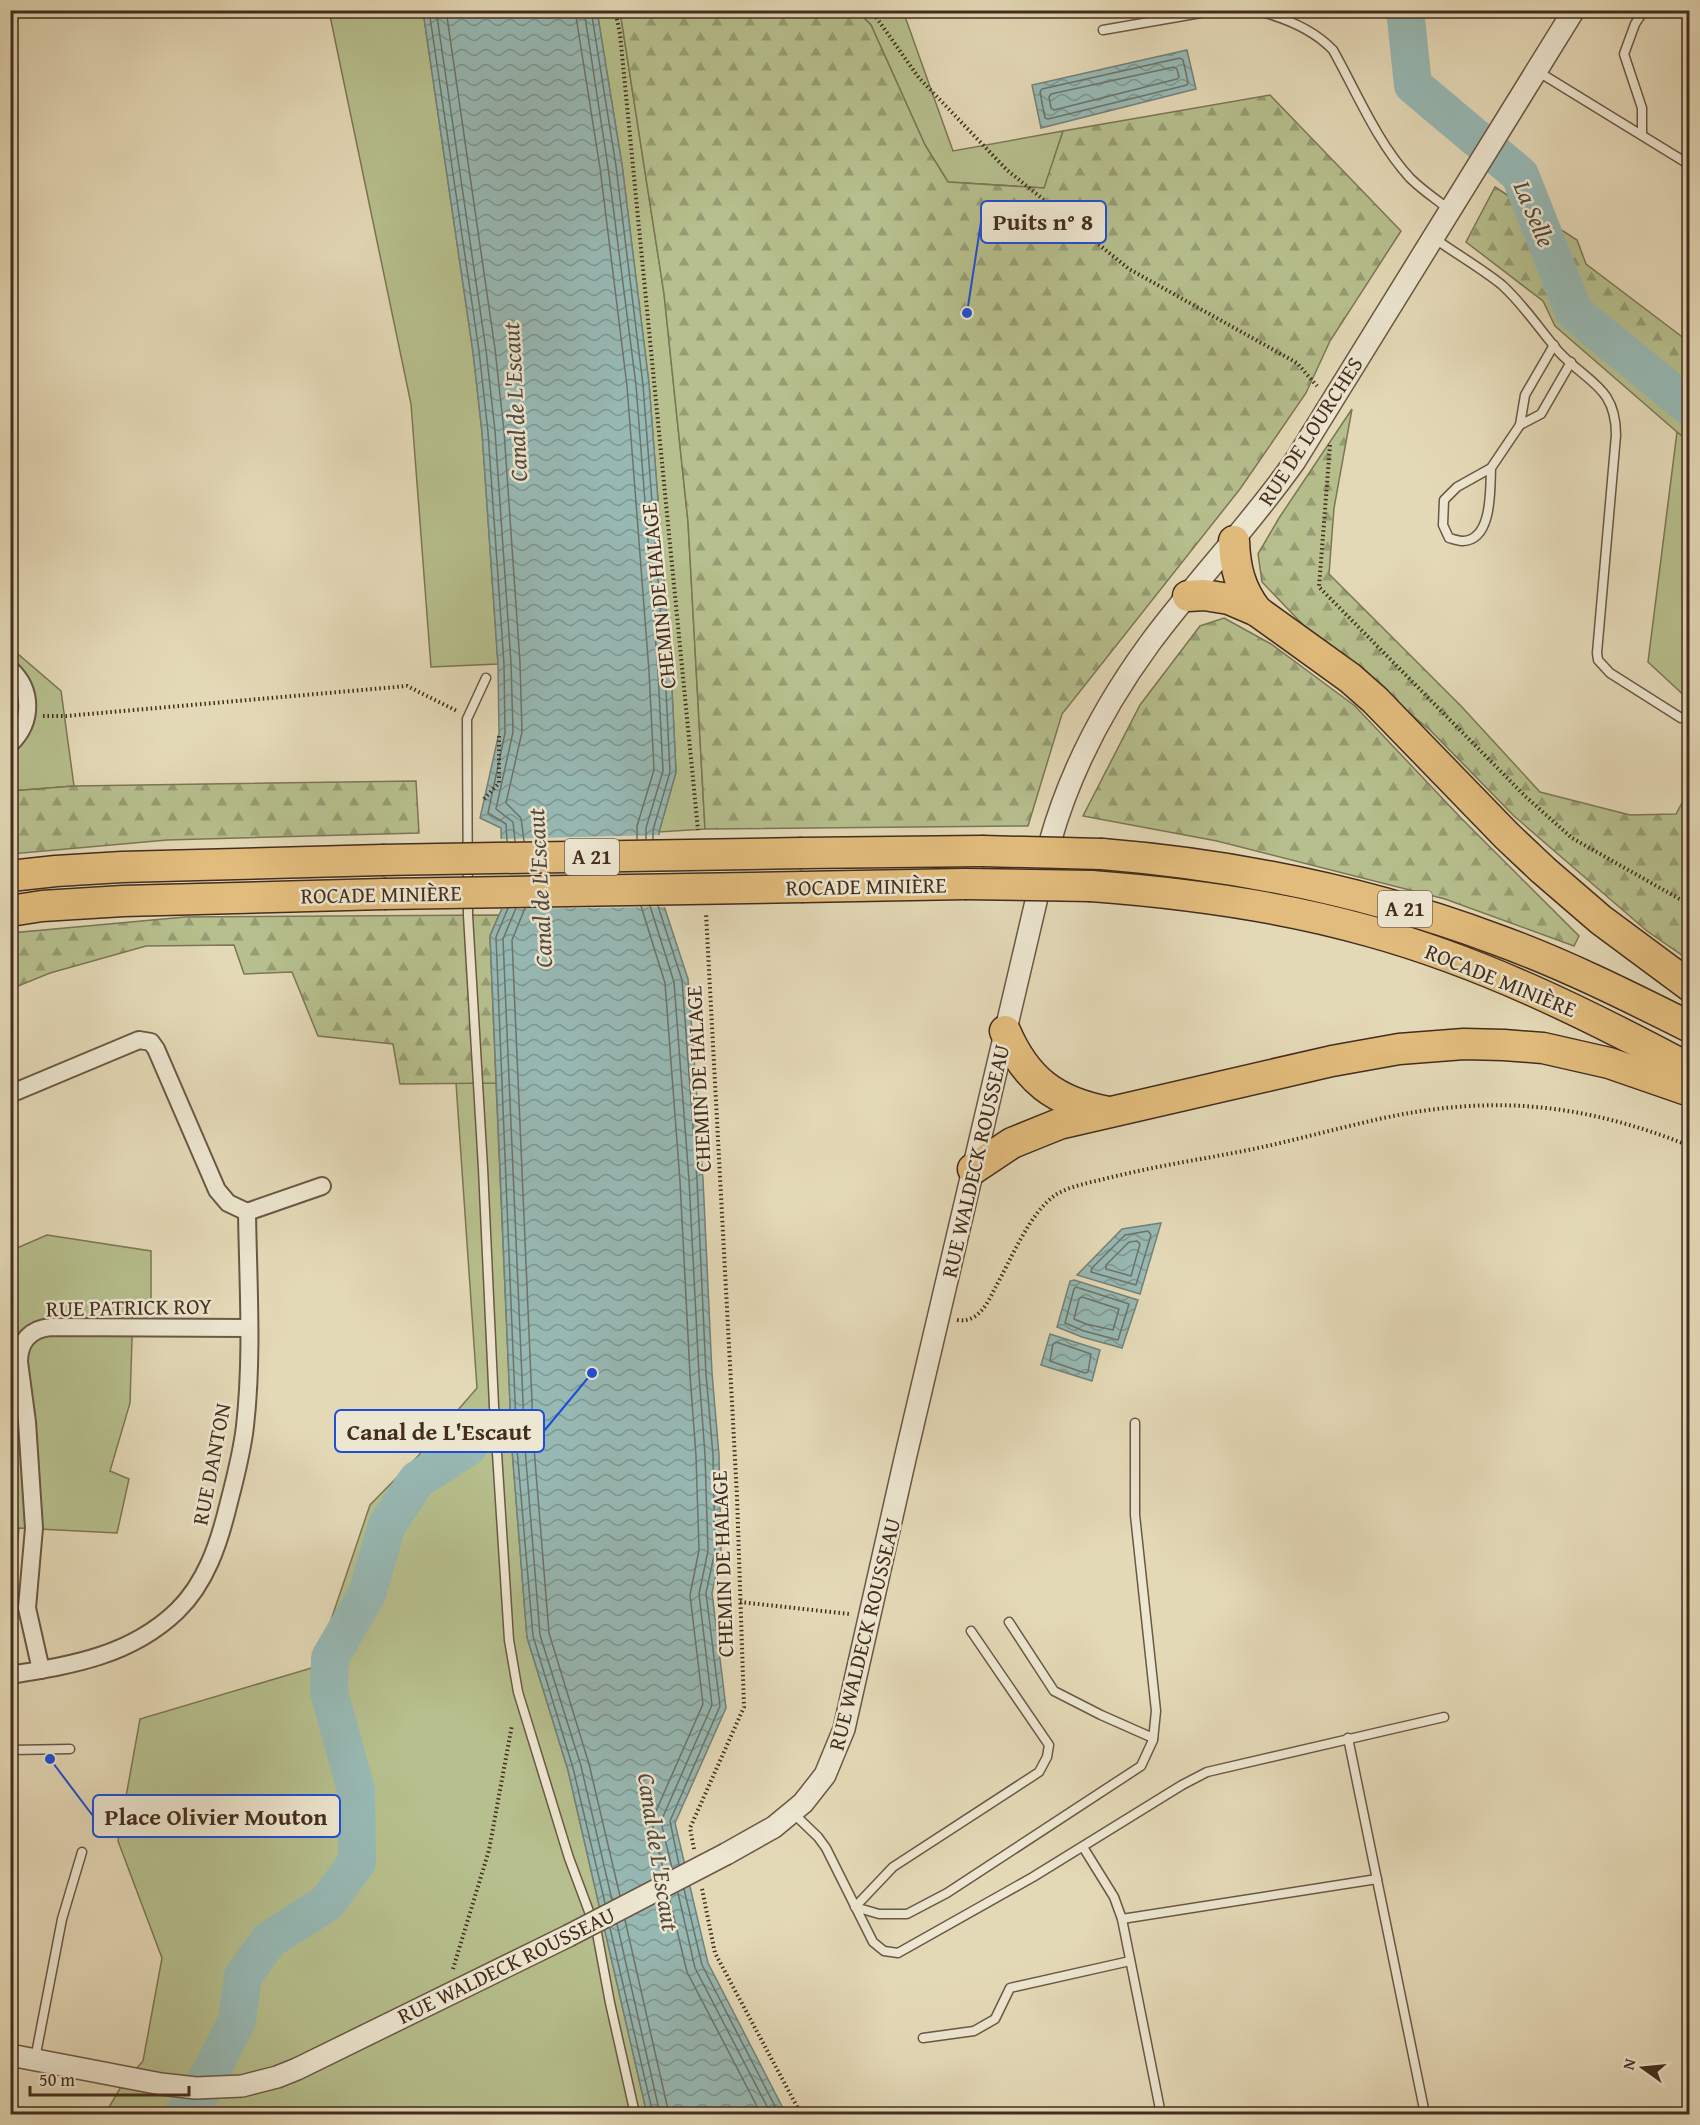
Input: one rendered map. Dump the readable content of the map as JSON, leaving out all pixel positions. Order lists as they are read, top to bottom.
{
  "streets": {
    "highway": ["A 21", "ROCADE MINIÈRE"],
    "street": [
      "RUE DE LOURCHES",
      "RUE WALDECK ROUSSEAU",
      "RUE PATRICK ROY",
      "RUE DANTON"
    ],
    "path": ["CHEMIN DE HALAGE"]
  },
  "crossings": [
    ["RUE DE LOURCHES", "RUE WALDECK ROUSSEAU"],
    ["RUE PATRICK ROY", "RUE DANTON"]
  ],
  "water": ["La Selle", "Canal de L'Escaut"],
  "places": ["Puits n° 8", "Canal de L'Escaut", "Place Olivier Mouton"],
  "scale_bar": "50 m",
  "north": "left"
}
